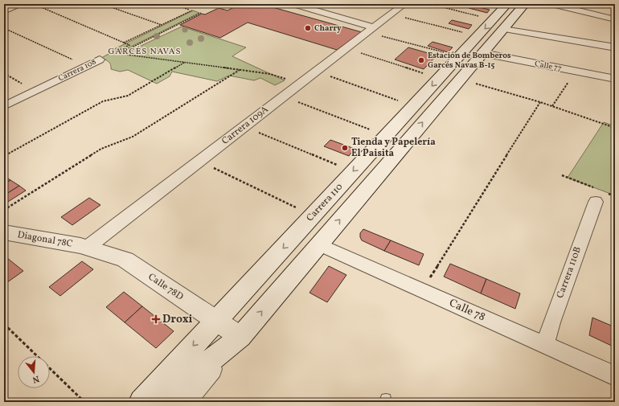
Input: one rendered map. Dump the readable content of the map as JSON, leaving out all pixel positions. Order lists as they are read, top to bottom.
{
  "streets": {
    "main road": ["Carrera 110", "Diagonal 78C", "Calle 78D"],
    "street": [
      "Calle 77",
      "Carrera 108",
      "Carrera 109A",
      "Carrera 110B",
      "Calle 78"
    ]
  },
  "crossings": [
    ["Calle 77", "Carrera 110"],
    ["Carrera 109A", "Diagonal 78C"],
    ["Carrera 109A", "Calle 78D"],
    ["Carrera 110", "Calle 78D"],
    ["Carrera 110", "Calle 78"],
    ["Diagonal 78C", "Calle 78D"],
    ["Carrera 110B", "Calle 78"]
  ],
  "districts": ["GARCÉS NAVAS"],
  "places": {
    "other": ["Charry", "Estación de Bomberos Garcés Navas B-15", "Tienda y Papelería El Paisita"],
    "health": ["Droxi"]
  },
  "north": "bottom"
}
